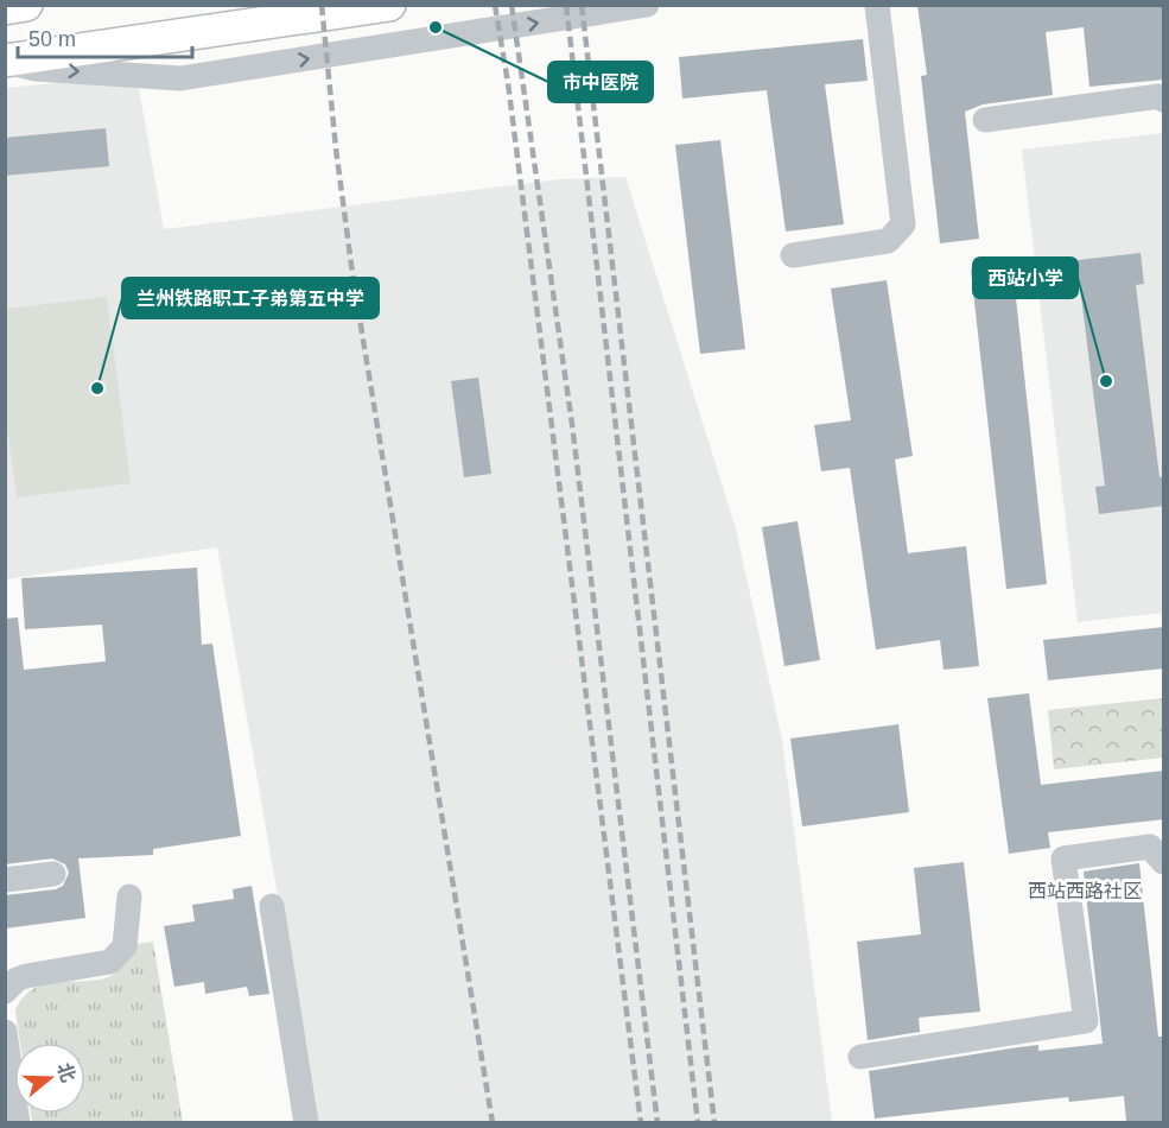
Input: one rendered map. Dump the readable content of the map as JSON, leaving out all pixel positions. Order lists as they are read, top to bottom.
{
  "districts": ["西站西路社区"],
  "places": ["市中医院", "西站小学", "兰州铁路职工子弟第五中学"],
  "scale_bar": "50 m",
  "north": "right"
}
